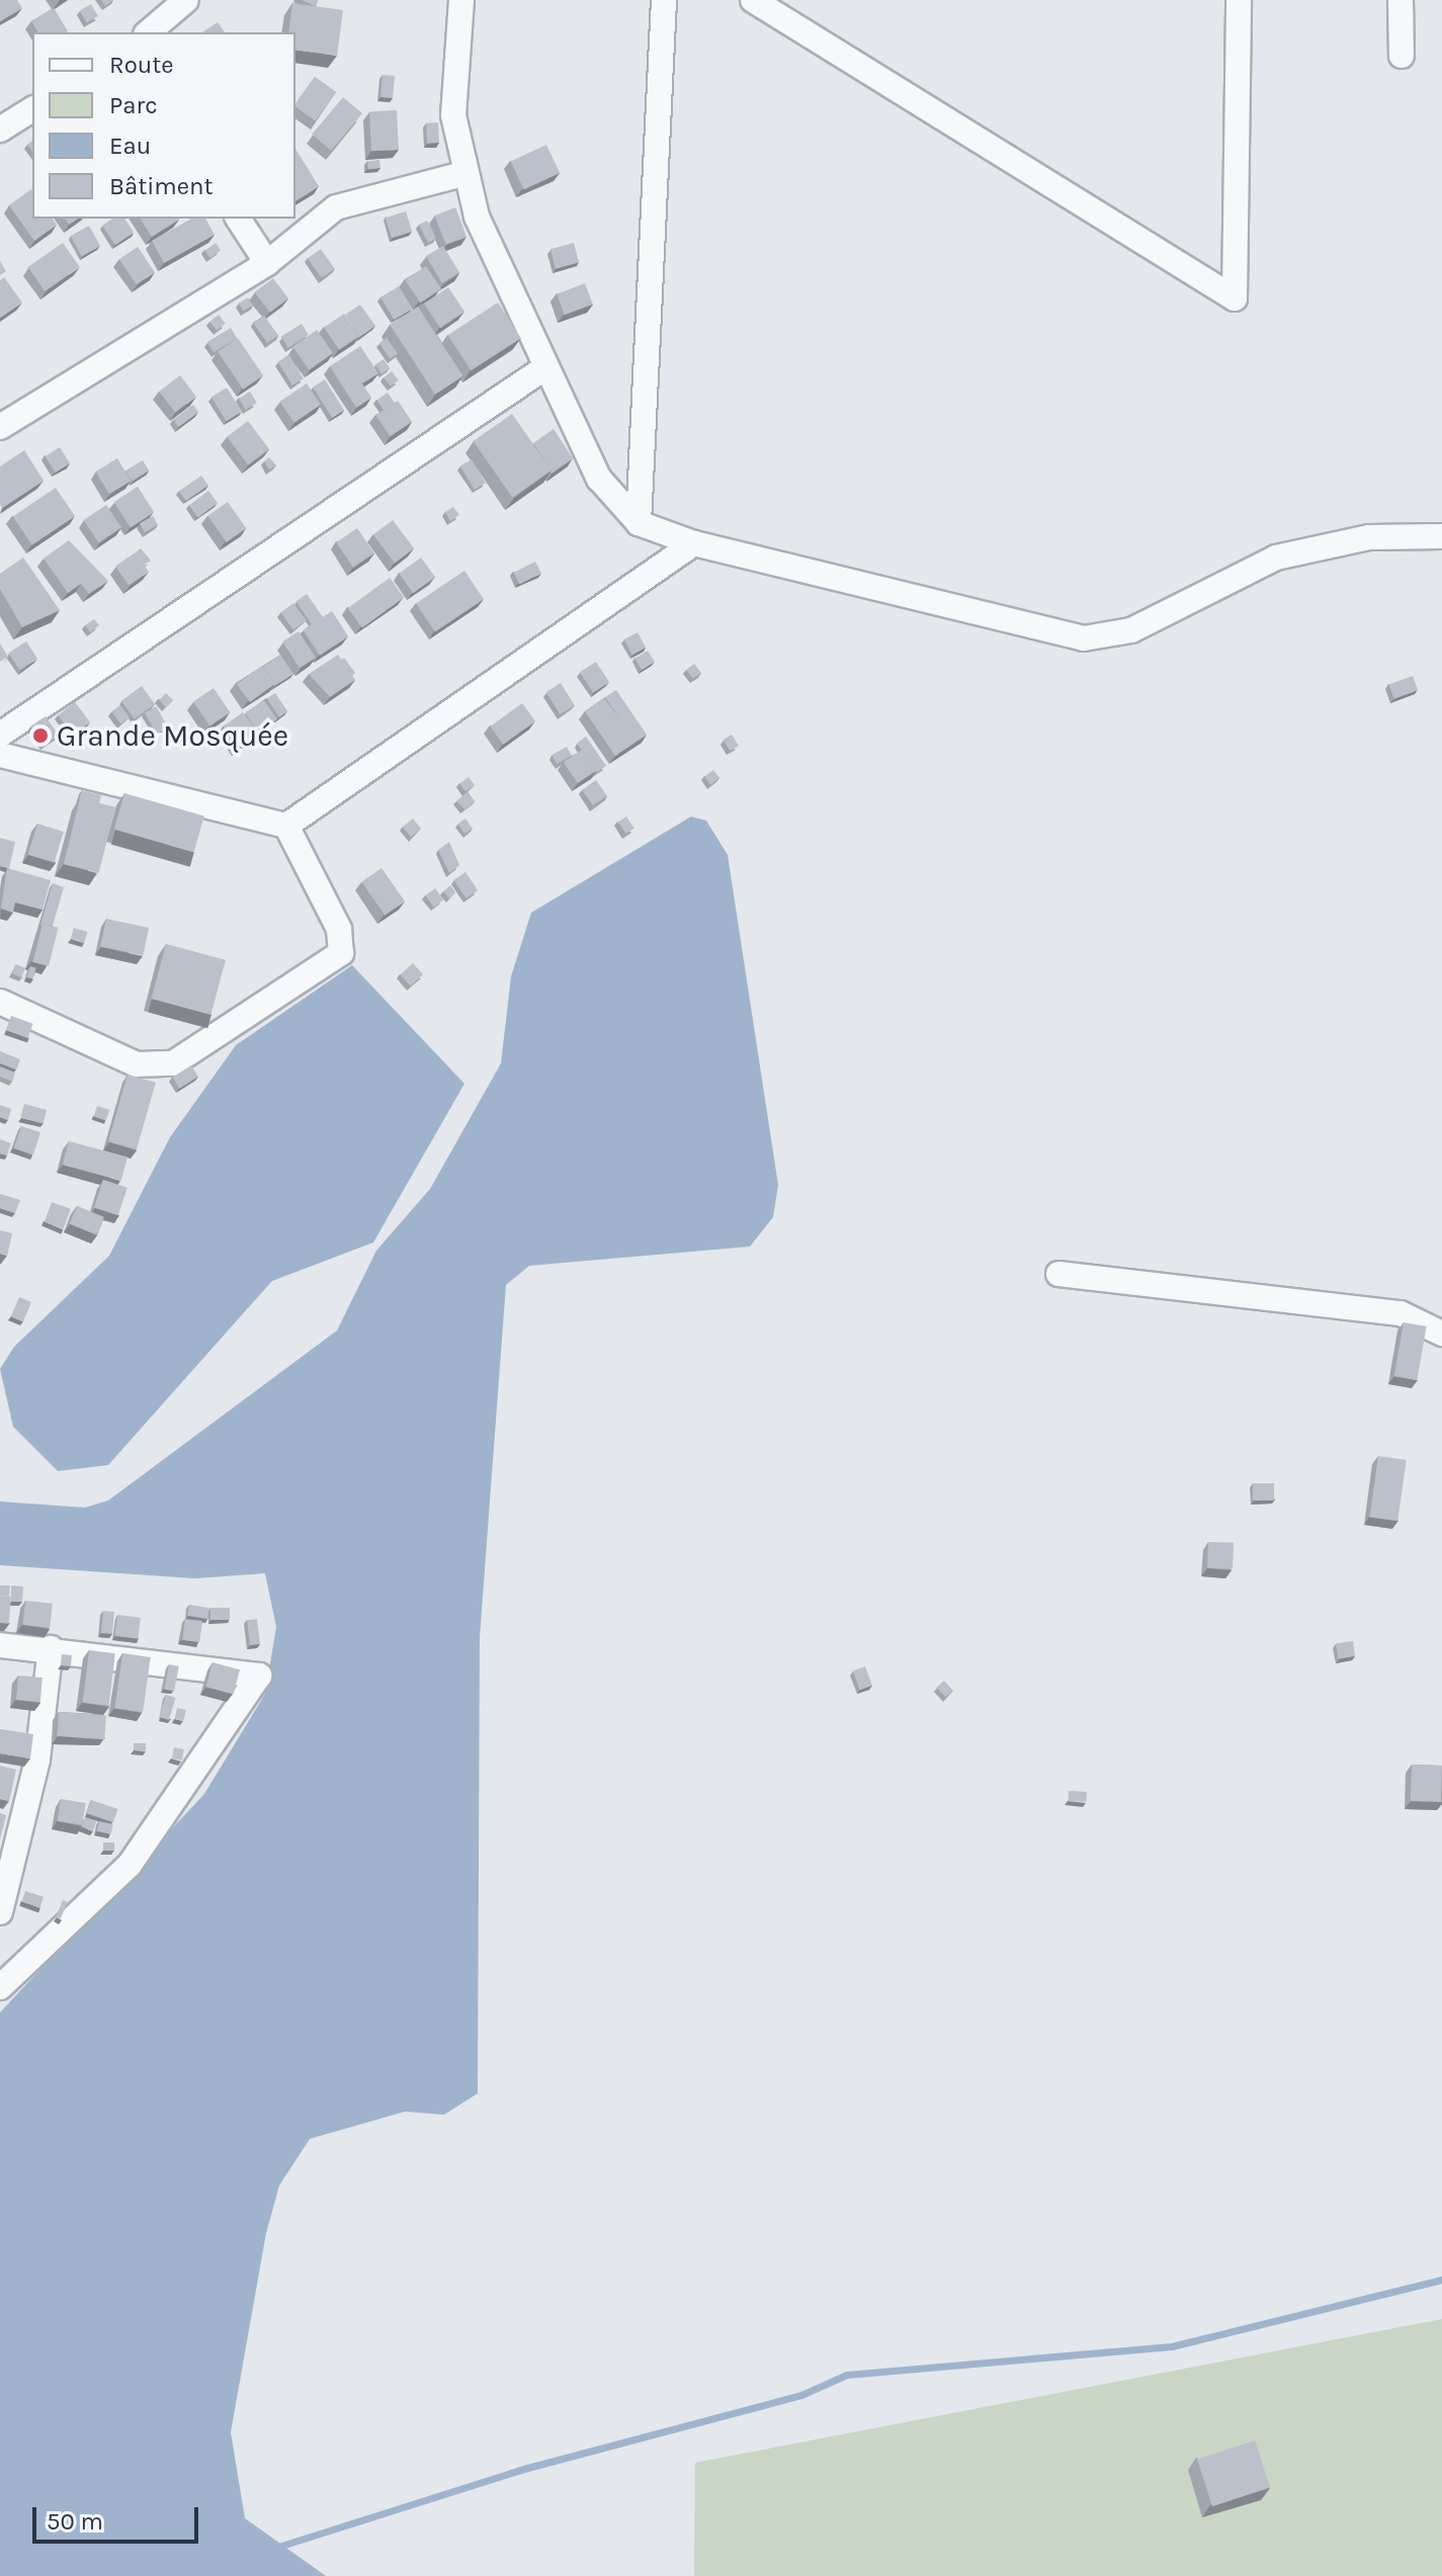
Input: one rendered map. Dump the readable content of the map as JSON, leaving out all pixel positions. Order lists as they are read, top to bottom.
{
  "places": ["Grande Mosquée"],
  "legend": [
    "Route",
    "Parc",
    "Eau",
    "Bâtiment"
  ],
  "scale_bar": "50 m"
}
